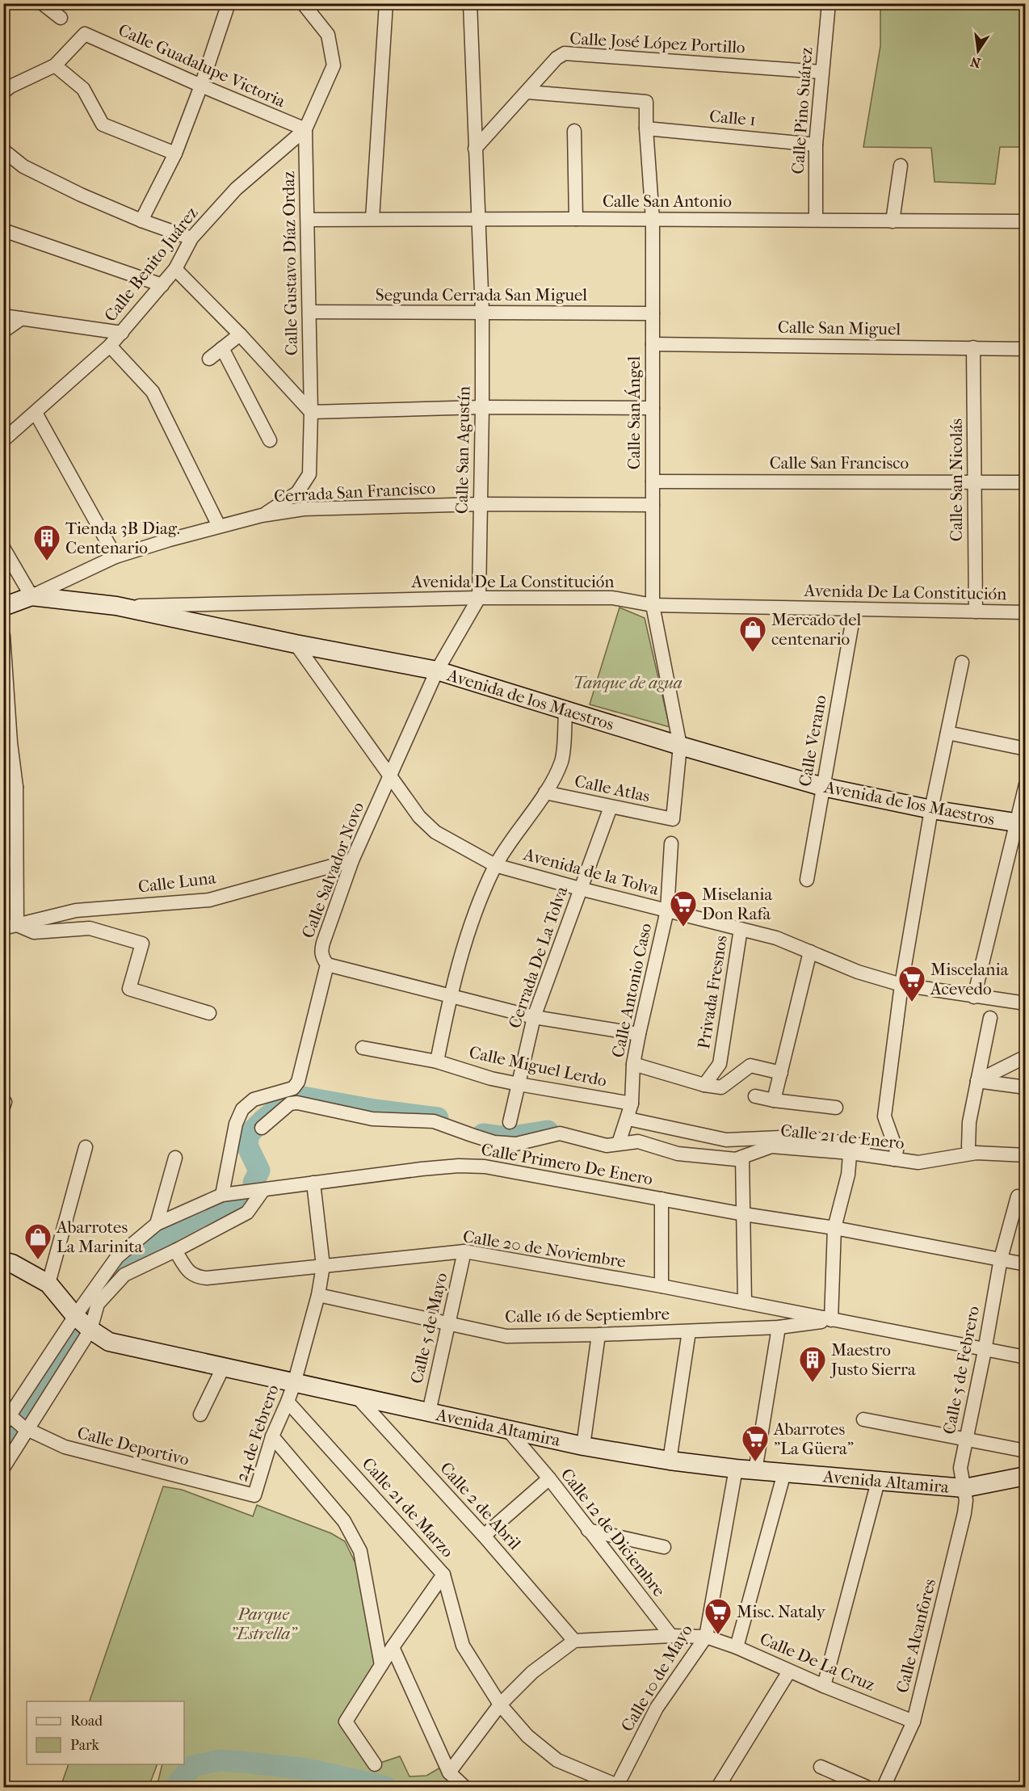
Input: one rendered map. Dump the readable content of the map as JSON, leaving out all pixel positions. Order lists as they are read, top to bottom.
{
  "streets": {
    "street": [
      "Calle José López Portillo",
      "Calle Guadalupe Victoria",
      "Calle Pino Suárez",
      "Calle 1",
      "Calle San Antonio",
      "Calle Gustavo Díaz Ordaz",
      "Calle Benito Juárez",
      "Segunda Cerrada San Miguel",
      "Calle San Miguel",
      "Calle San Ángel",
      "Calle San Agustín",
      "Calle San Francisco",
      "Calle San Nicolás",
      "Cerrada San Francisco",
      "Avenida De La Constitución",
      "Avenida de los Maestros",
      "Calle Verano",
      "Calle Atlas",
      "Calle Salvador Novo",
      "Avenida de la Tolva",
      "Calle Luna",
      "Cerrada De La Tolva",
      "Calle Antonio Caso",
      "Privada Fresnos",
      "Calle Miguel Lerdo",
      "Calle 21 de Enero",
      "Calle Primero De Enero",
      "Calle 20 de Noviembre",
      "Calle 16 de Septiembre",
      "Calle 5 de Mayo",
      "Calle 5 de Febrero",
      "Avenida Altamira",
      "24 de Febrero",
      "Calle Deportivo",
      "Calle 2 de Abril",
      "Calle 21 de Marzo",
      "Calle 12 de Diciembre",
      "Calle Alcanfores",
      "Calle De La Cruz",
      "Calle 10 de Mayo"
    ]
  },
  "crossings": [
    ["Calle José López Portillo", "Calle Pino Suárez"],
    ["Calle José López Portillo", "Calle San Ángel"],
    ["Calle José López Portillo", "Calle San Agustín"],
    ["Calle Guadalupe Victoria", "Calle Gustavo Díaz Ordaz"],
    ["Calle Guadalupe Victoria", "Calle Benito Juárez"],
    ["Calle Pino Suárez", "Calle 1"],
    ["Calle Pino Suárez", "Calle San Antonio"],
    ["Calle 1", "Calle San Ángel"],
    ["Calle San Antonio", "Calle Gustavo Díaz Ordaz"],
    ["Calle San Antonio", "Calle San Ángel"],
    ["Calle San Antonio", "Calle San Agustín"],
    ["Calle Gustavo Díaz Ordaz", "Calle Benito Juárez"],
    ["Calle Gustavo Díaz Ordaz", "Segunda Cerrada San Miguel"],
    ["Calle Gustavo Díaz Ordaz", "Cerrada San Francisco"],
    ["Segunda Cerrada San Miguel", "Calle San Ángel"],
    ["Segunda Cerrada San Miguel", "Calle San Agustín"],
    ["Calle San Miguel", "Calle San Ángel"],
    ["Calle San Miguel", "Calle San Nicolás"],
    ["Calle San Ángel", "Calle San Francisco"],
    ["Calle San Ángel", "Cerrada San Francisco"],
    ["Calle San Ángel", "Avenida De La Constitución"],
    ["Calle San Agustín", "Cerrada San Francisco"],
    ["Calle San Agustín", "Avenida De La Constitución"],
    ["Calle San Agustín", "Avenida de los Maestros"],
    ["Calle San Agustín", "Calle Salvador Novo"],
    ["Calle San Francisco", "Calle San Nicolás"],
    ["Calle San Nicolás", "Avenida De La Constitución"],
    ["Avenida De La Constitución", "Avenida de los Maestros"],
    ["Avenida De La Constitución", "Calle Verano"],
    ["Avenida de los Maestros", "Calle Verano"],
    ["Avenida de los Maestros", "Calle Atlas"],
    ["Avenida de los Maestros", "Calle Salvador Novo"],
    ["Avenida de los Maestros", "Avenida de la Tolva"],
    ["Calle Atlas", "Cerrada De La Tolva"],
    ["Calle Salvador Novo", "Avenida de la Tolva"],
    ["Calle Salvador Novo", "Calle Luna"],
    ["Calle Salvador Novo", "Calle Primero De Enero"],
    ["Avenida de la Tolva", "Cerrada De La Tolva"],
    ["Avenida de la Tolva", "Calle Antonio Caso"],
    ["Avenida de la Tolva", "Privada Fresnos"],
    ["Cerrada De La Tolva", "Calle Miguel Lerdo"],
    ["Cerrada De La Tolva", "Calle 21 de Enero"],
    ["Calle Antonio Caso", "Calle Miguel Lerdo"],
    ["Calle Antonio Caso", "Calle 21 de Enero"],
    ["Calle Primero De Enero", "Avenida Altamira"],
    ["Calle Primero De Enero", "24 de Febrero"],
    ["Calle Primero De Enero", "Calle Deportivo"],
    ["Calle 20 de Noviembre", "Calle 16 de Septiembre"],
    ["Calle 20 de Noviembre", "Calle 5 de Mayo"],
    ["Calle 20 de Noviembre", "24 de Febrero"],
    ["Calle 16 de Septiembre", "Calle 5 de Mayo"],
    ["Calle 16 de Septiembre", "24 de Febrero"],
    ["Calle 5 de Mayo", "Avenida Altamira"],
    ["Calle 5 de Febrero", "Avenida Altamira"],
    ["Calle 5 de Febrero", "Calle Alcanfores"],
    ["Avenida Altamira", "24 de Febrero"],
    ["Avenida Altamira", "Calle 2 de Abril"],
    ["Avenida Altamira", "Calle 12 de Diciembre"],
    ["Avenida Altamira", "Calle Alcanfores"],
    ["Avenida Altamira", "Calle 10 de Mayo"],
    ["24 de Febrero", "Calle Deportivo"],
    ["24 de Febrero", "Calle 21 de Marzo"],
    ["Calle 2 de Abril", "Calle De La Cruz"],
    ["Calle 21 de Marzo", "Calle 10 de Mayo"],
    ["Calle 12 de Diciembre", "Calle De La Cruz"],
    ["Calle Alcanfores", "Calle De La Cruz"],
    ["Calle De La Cruz", "Calle 10 de Mayo"]
  ],
  "parks": ["Tanque de agua", "Parque \"Estrella\""],
  "places": {
    "building": ["Tienda 3B Diag. Centenario", "Maestro Justo Sierra"],
    "shop": ["Mercado del centenario", "Abarrotes La Marinita"],
    "supermarket": [
      "Miselania Don Rafa",
      "Miscelania Acevedo",
      "Abarrotes \"La Güera\"",
      "Misc. Nataly"
    ]
  },
  "legend": ["Road", "Park"],
  "north": "bottom"
}
